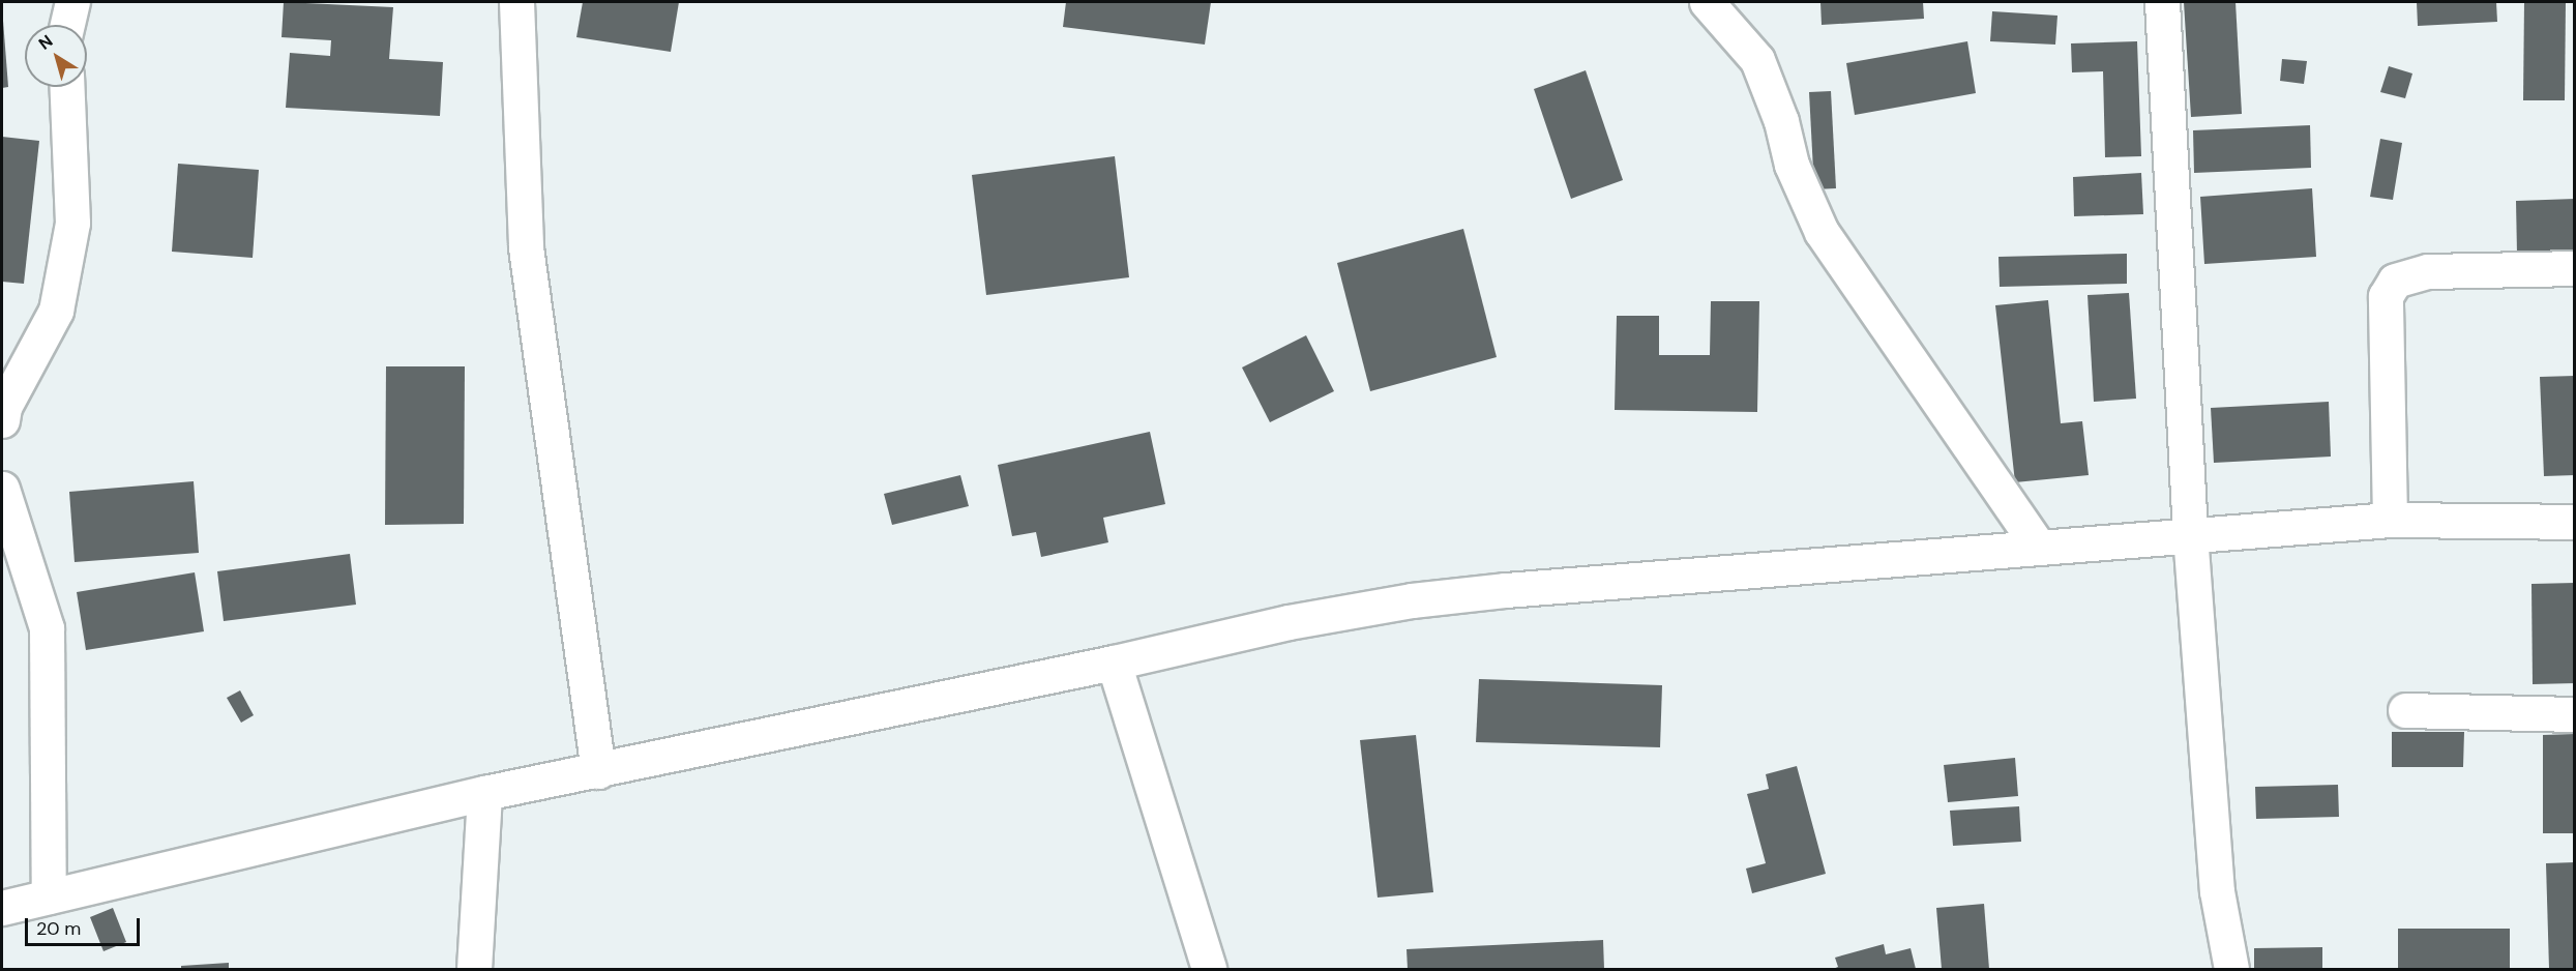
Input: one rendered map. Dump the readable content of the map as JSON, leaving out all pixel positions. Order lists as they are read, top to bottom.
{
  "scale_bar": "20 m",
  "north": "top left"
}
